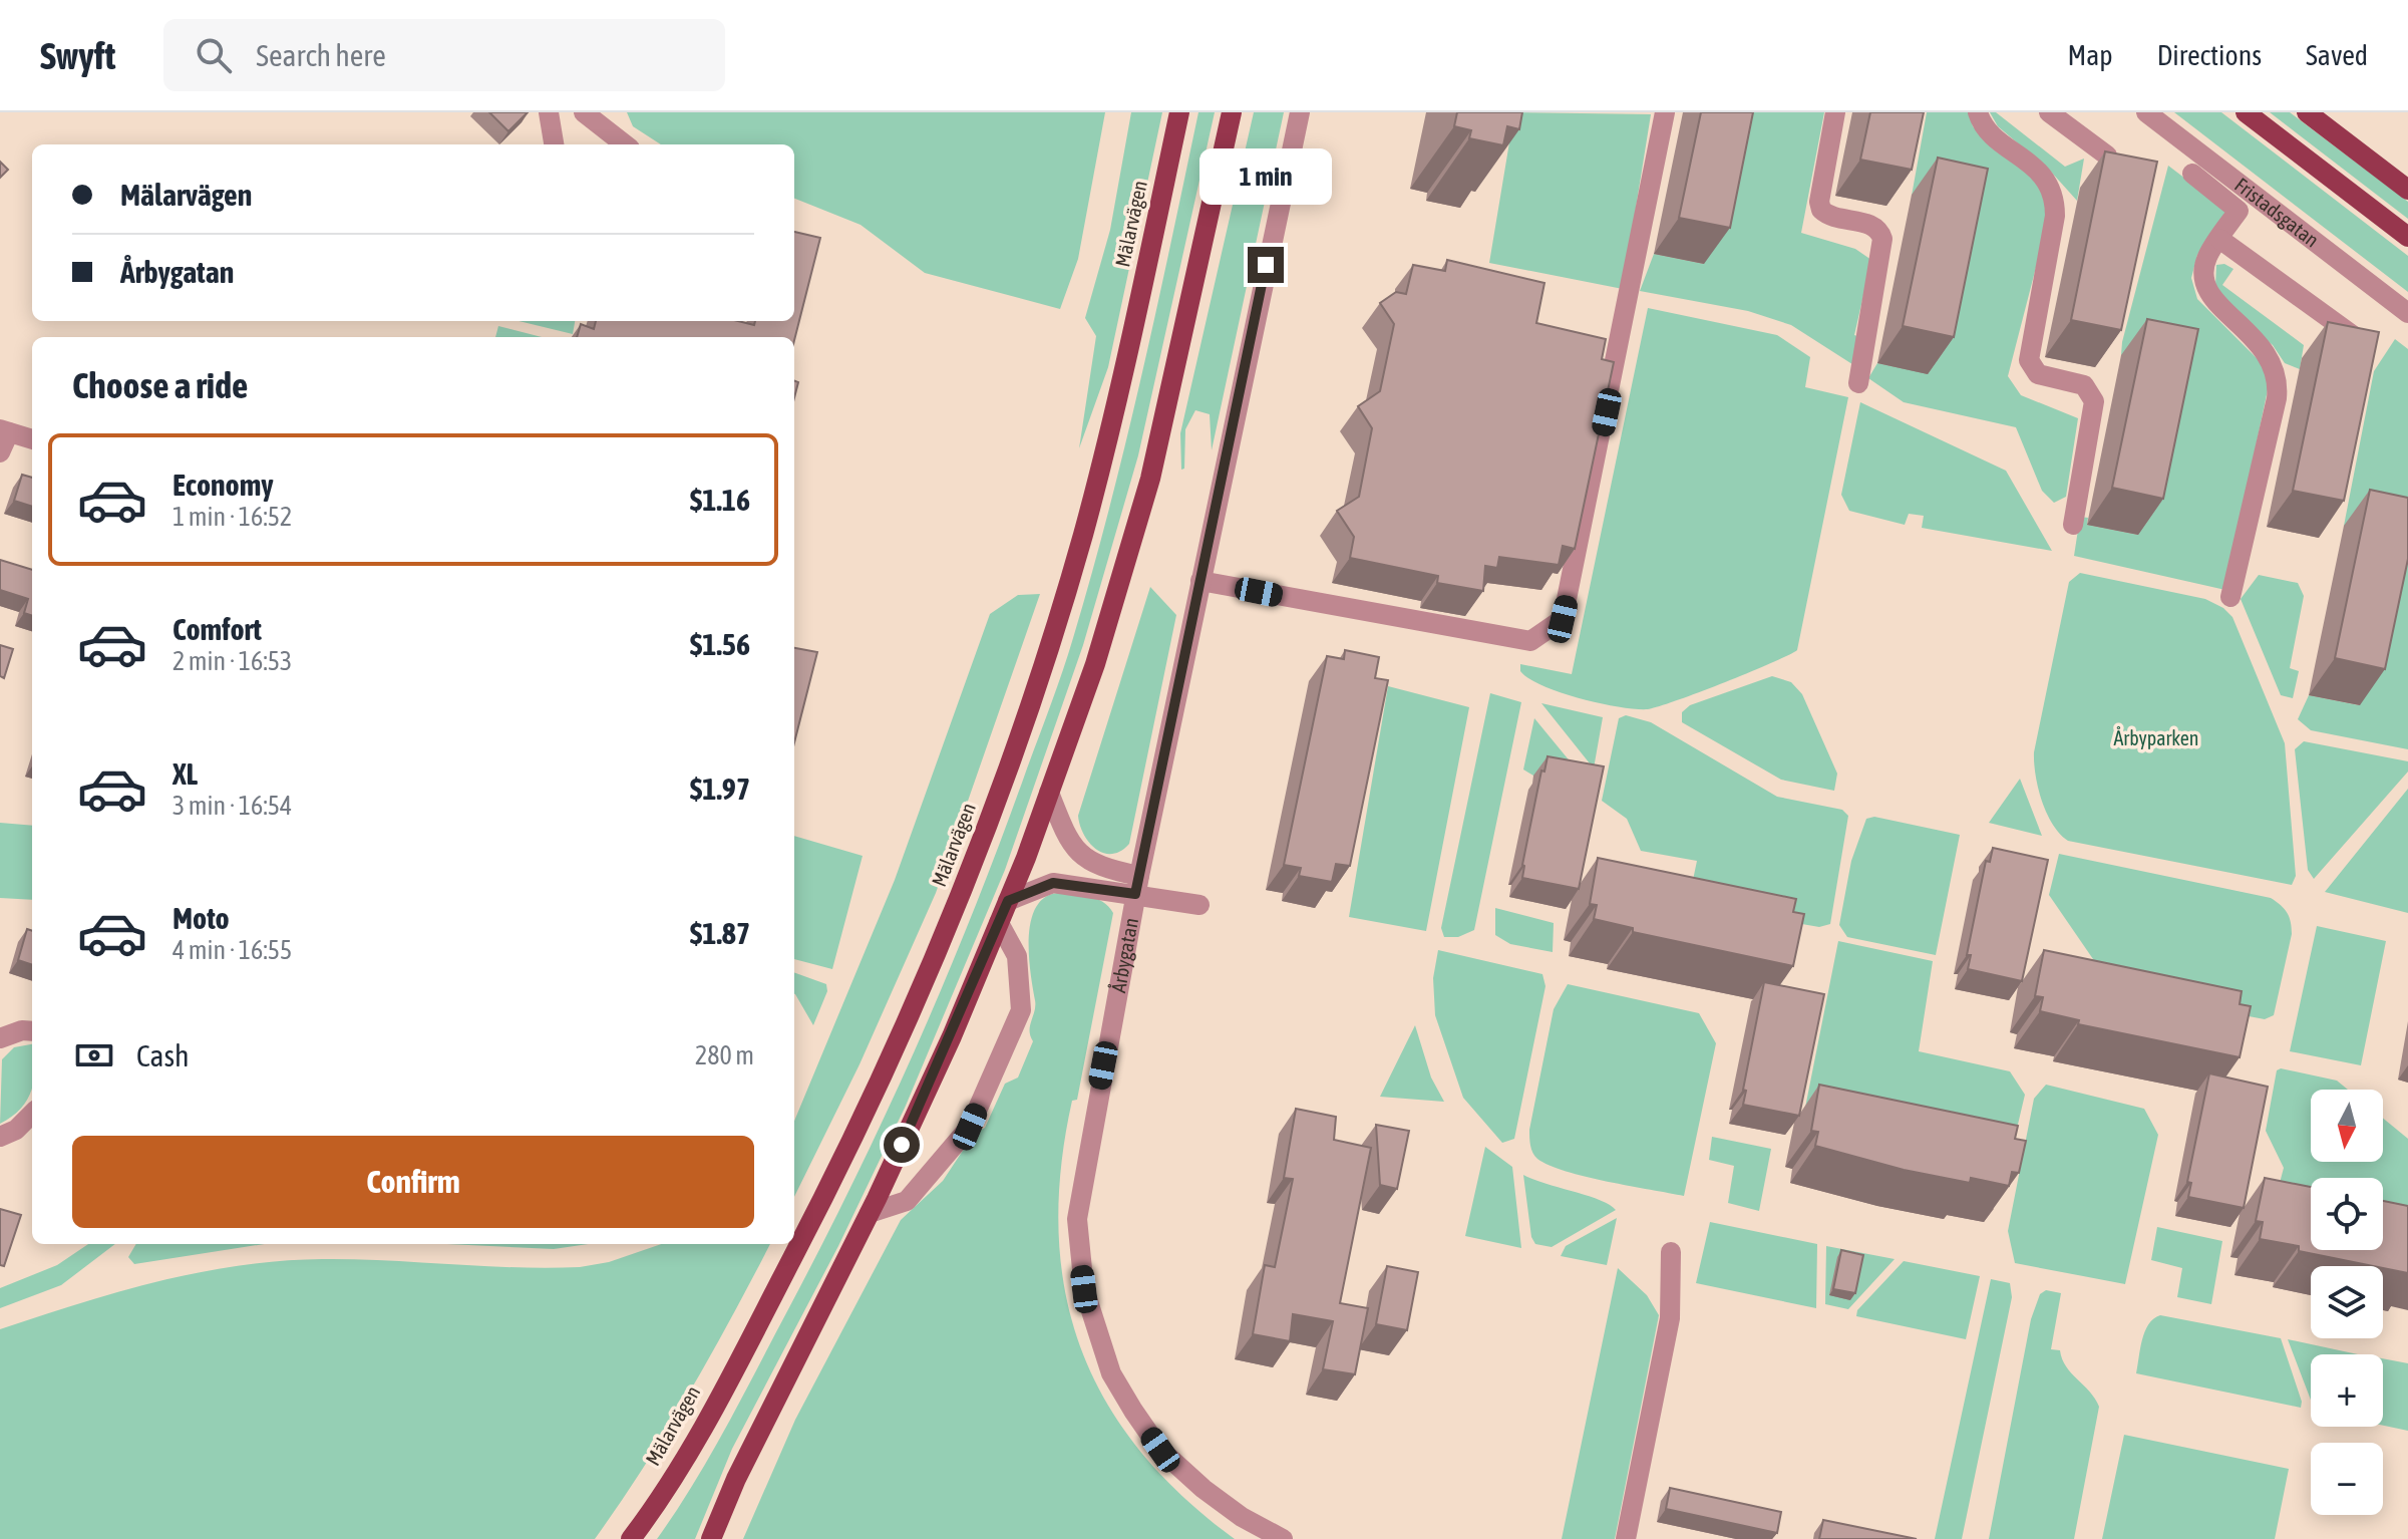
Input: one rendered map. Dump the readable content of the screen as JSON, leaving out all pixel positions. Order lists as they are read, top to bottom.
{
  "streets": {
    "main road": ["Mälarvägen"],
    "street": ["Fristadsgatan", "Årbygatan"]
  },
  "parks": ["Årbyparken"],
  "north": "bottom",
  "page": {
    "header": "Swyft",
    "search": "Search here",
    "nav": ["Map", "Directions", "Saved"],
    "banner": ["Mälarvägen", "Årbygatan"],
    "bubble": "1 min",
    "heading": "Choose a ride",
    "list": [
      {
        "name": "Economy",
        "note": "1 min · 16:52",
        "value": "$1.16"
      },
      {
        "name": "Comfort",
        "note": "2 min · 16:53",
        "value": "$1.56"
      },
      {
        "name": "XL",
        "note": "3 min · 16:54",
        "value": "$1.97"
      },
      {
        "name": "Moto",
        "note": "4 min · 16:55",
        "value": "$1.87"
      }
    ],
    "pay": ["Cash", "280 m"],
    "map_buttons": ["+", "−"],
    "buttons": "Confirm"
  }
}
